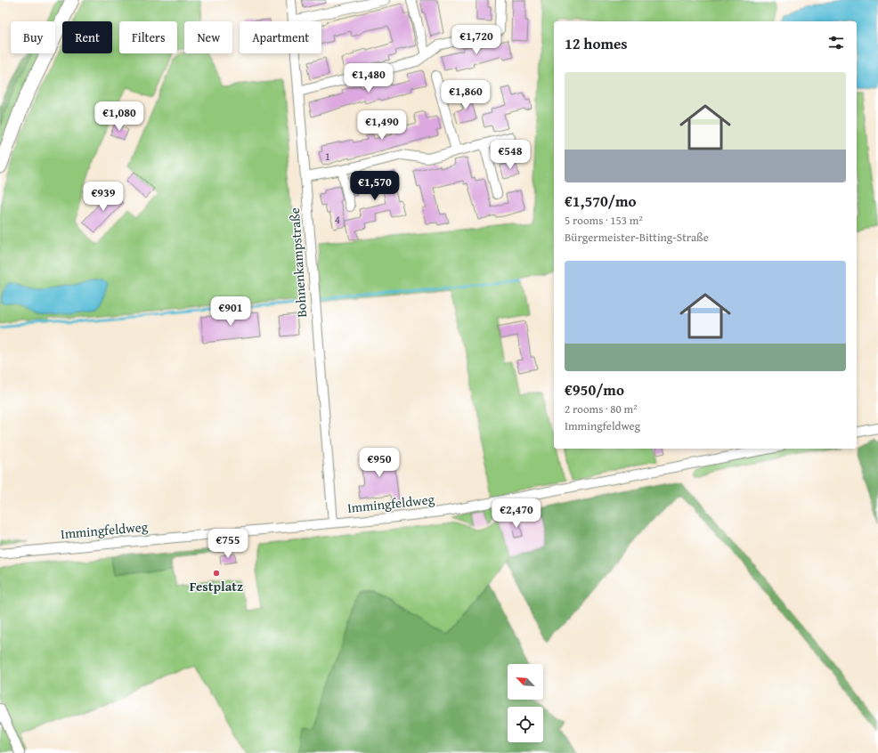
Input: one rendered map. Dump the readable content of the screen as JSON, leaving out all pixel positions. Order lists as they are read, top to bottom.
{
  "streets": {
    "street": ["Bohnenkampstraße", "Immingfeldweg"]
  },
  "crossings": [
    ["Bohnenkampstraße", "Immingfeldweg"]
  ],
  "places": ["Festplatz"],
  "house_numbers": ["1", "4"],
  "north": "top left",
  "page": {
    "chip": [
      "Buy",
      "Rent",
      "Filters",
      "New",
      "Apartment"
    ],
    "heading": "12 homes",
    "price": [
      "€1,720",
      "€1,480",
      "€1,860",
      "€1,080",
      "€1,490",
      "€548",
      "€1,570",
      "€939",
      "€901",
      "€950",
      "€2,470",
      "€755"
    ],
    "list": [
      {
        "name": "€1,570/mo",
        "note": "5 rooms · 153 m² · Bürgermeister-Bitting-Straße"
      },
      {
        "name": "€950/mo",
        "note": "2 rooms · 80 m² · Immingfeldweg"
      }
    ]
  }
}
